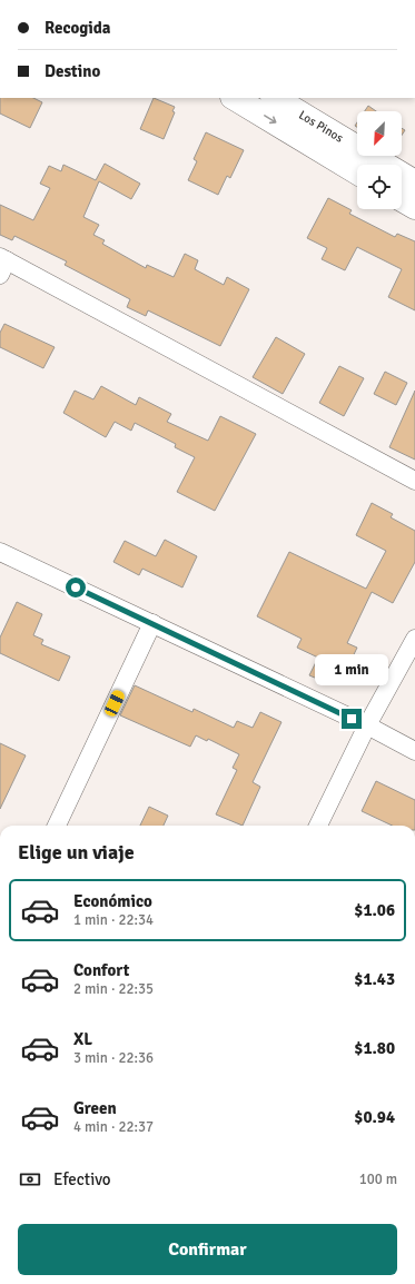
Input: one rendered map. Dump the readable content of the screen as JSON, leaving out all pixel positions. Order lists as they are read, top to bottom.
{
  "streets": {
    "street": ["Los Pinos"]
  },
  "north": "bottom left",
  "page": {
    "banner": ["Recogida", "Destino"],
    "bubble": "1 min",
    "heading": "Elige un viaje",
    "list": [
      {
        "name": "Económico",
        "note": "1 min · 22:34",
        "value": "$1.06"
      },
      {
        "name": "Confort",
        "note": "2 min · 22:35",
        "value": "$1.43"
      },
      {
        "name": "XL",
        "note": "3 min · 22:36",
        "value": "$1.80"
      },
      {
        "name": "Green",
        "note": "4 min · 22:37",
        "value": "$0.94"
      }
    ],
    "pay": ["Efectivo", "100 m"],
    "buttons": "Confirmar"
  }
}
